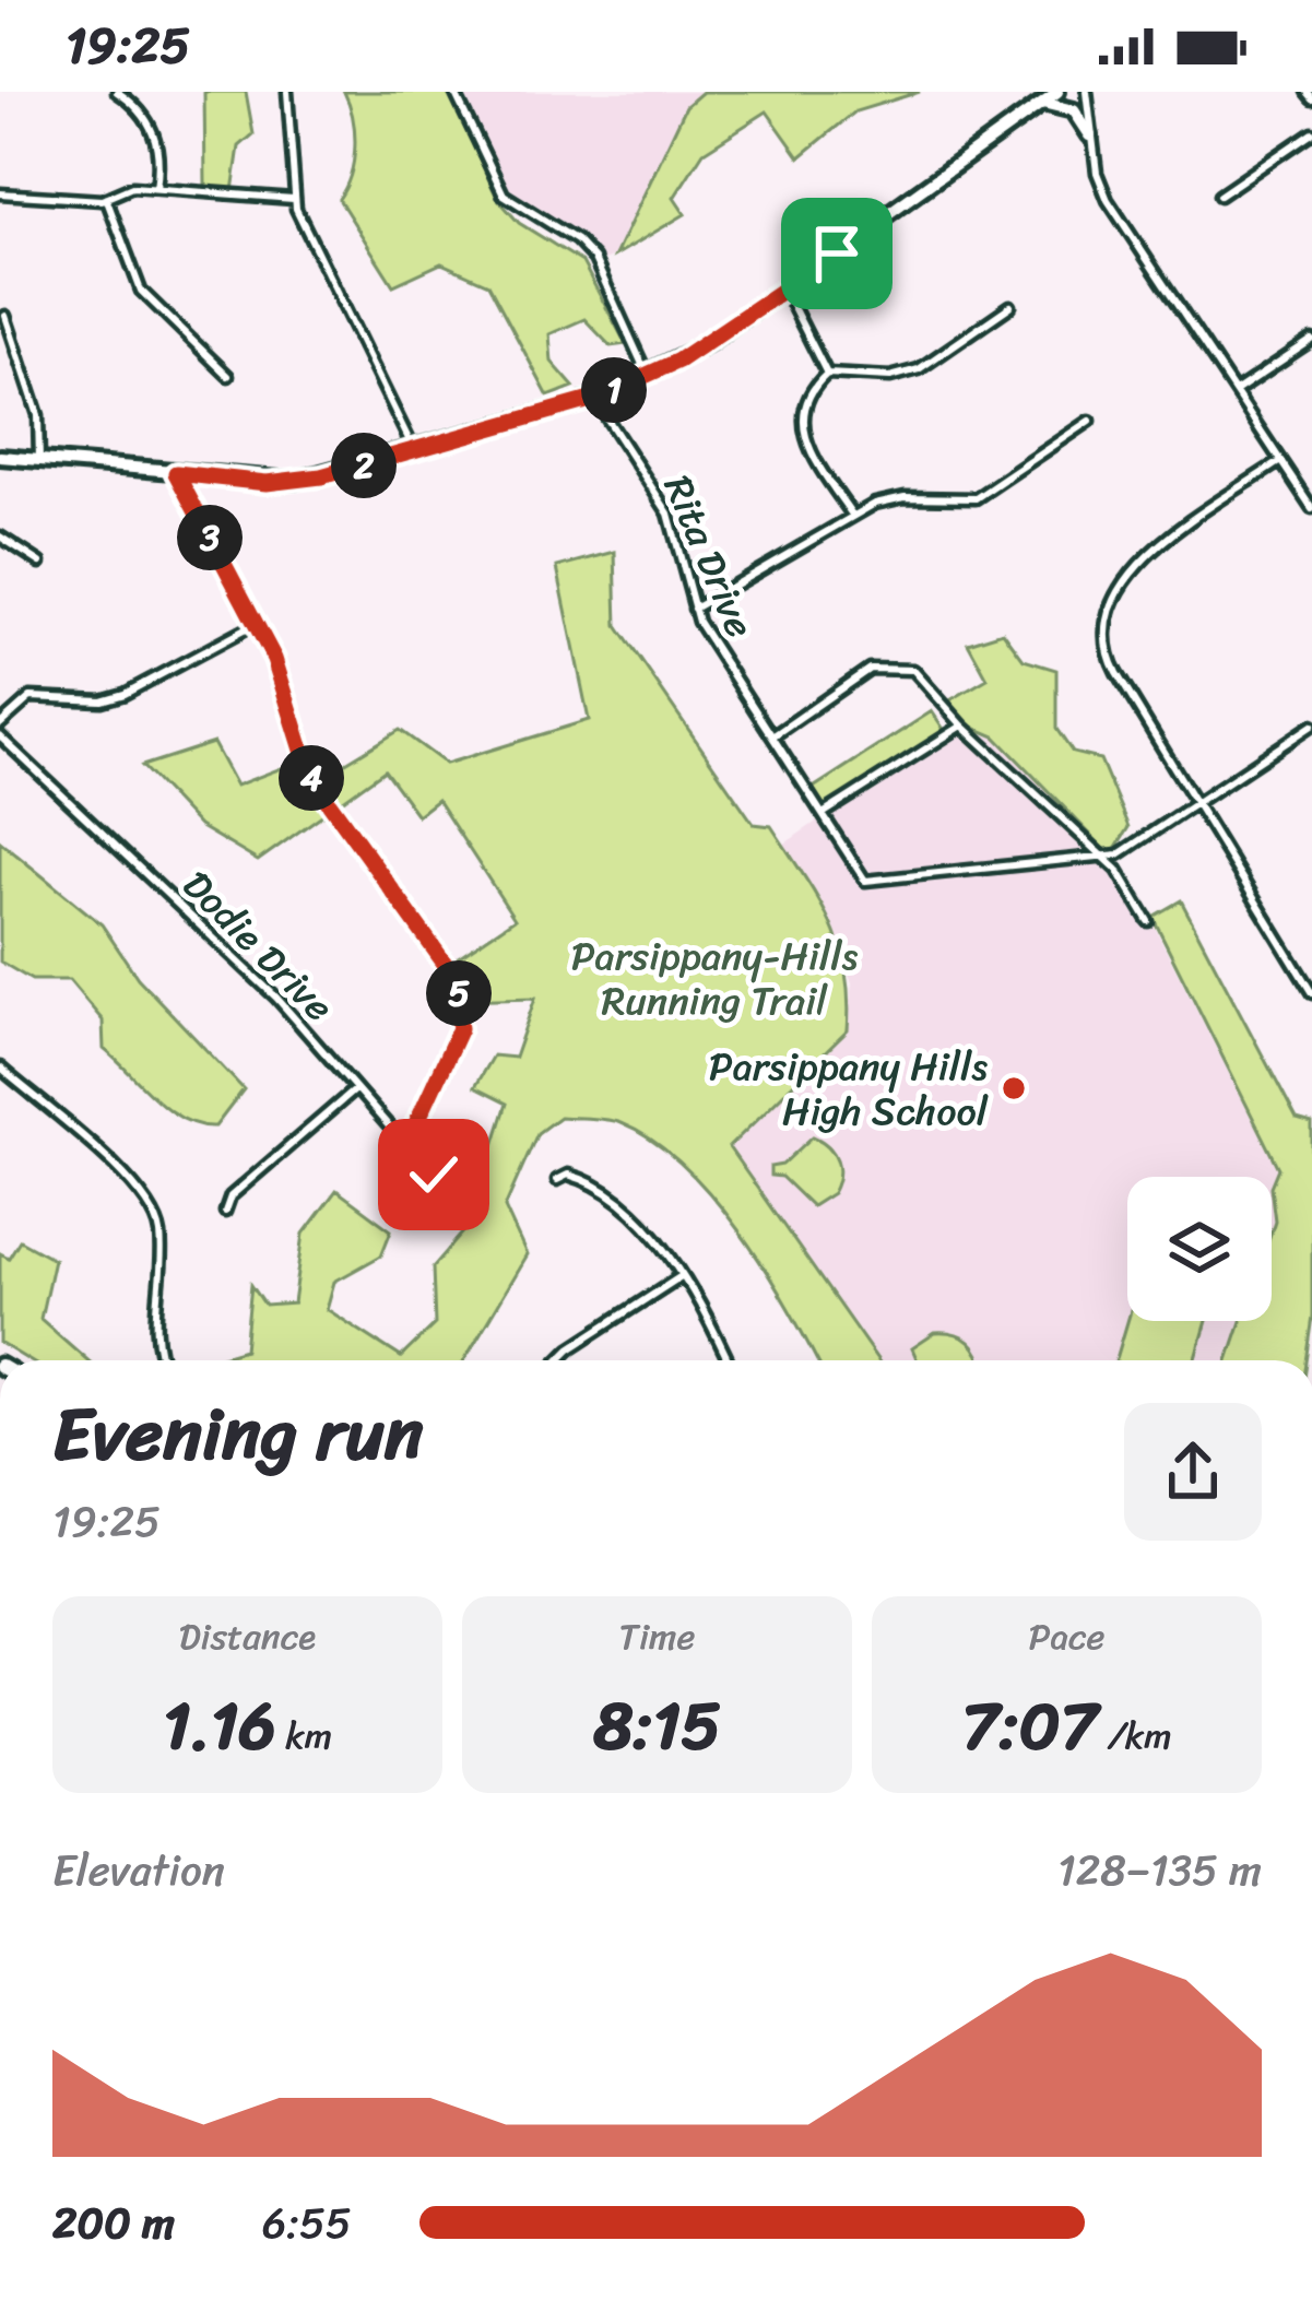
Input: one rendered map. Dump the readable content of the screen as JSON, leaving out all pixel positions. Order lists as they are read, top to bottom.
{
  "streets": {
    "street": ["Rita Drive", "Dodie Drive"]
  },
  "parks": ["Parsippany-Hills Running Trail"],
  "places": ["Parsippany Hills High School"],
  "page": {
    "status": "19:25",
    "pins": [
      "1",
      "2",
      "3",
      "4",
      "5"
    ],
    "heading": ["Evening run", "19:25"],
    "stats": [
      ["Distance", "1.16 km"],
      ["Time", "8:15"],
      ["Pace", "7:07 /km"]
    ],
    "chart": ["Elevation", "128–135 m"],
    "list": [
      {
        "name": "200 m",
        "note": "6:55"
      }
    ]
  }
}
